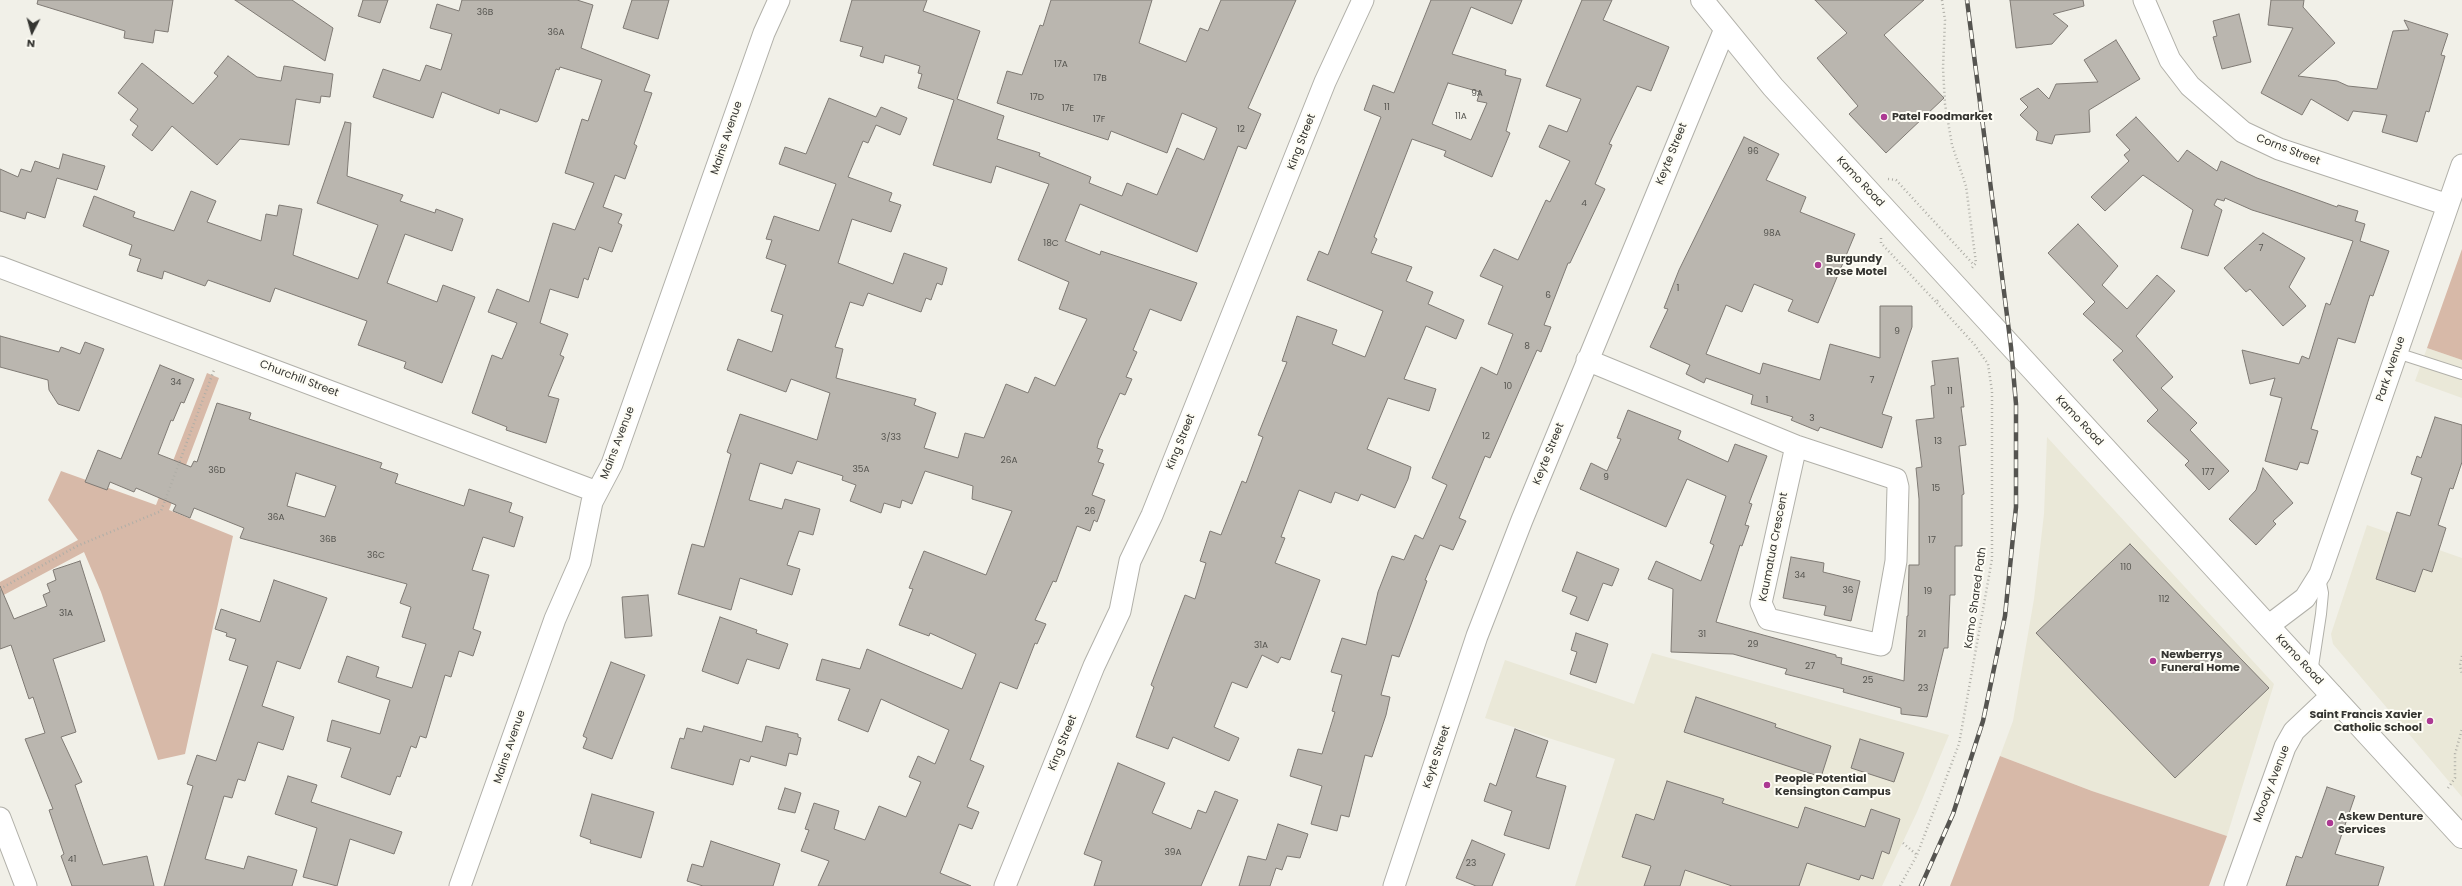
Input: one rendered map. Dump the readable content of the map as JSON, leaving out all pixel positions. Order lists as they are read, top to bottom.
{
  "streets": {
    "main road": ["Kamo Road"],
    "street": [
      "Mains Avenue",
      "King Street",
      "Corns Street",
      "Keyte Street",
      "Park Avenue",
      "Churchill Street",
      "Kaumatua Crescent",
      "Moody Avenue"
    ],
    "path": ["Kamo Shared Path"]
  },
  "crossings": [
    ["Mains Avenue", "Churchill Street"],
    ["Corns Street", "Park Avenue"],
    ["Keyte Street", "Kamo Road"],
    ["Keyte Street", "Kaumatua Crescent"],
    ["Kamo Road", "Park Avenue"],
    ["Kamo Road", "Moody Avenue"]
  ],
  "places": [
    "Patel Foodmarket",
    "Burgundy Rose Motel",
    "Newberrys Funeral Home",
    "Saint Francis Xavier Catholic School",
    "People Potential Kensington Campus",
    "Askew Denture Services"
  ],
  "house_numbers": [
    "36B",
    "36A",
    "17A",
    "17B",
    "9A",
    "17D",
    "11",
    "17E",
    "11A",
    "17F",
    "12",
    "96",
    "4",
    "98A",
    "18C",
    "7",
    "1",
    "6",
    "9",
    "8",
    "7",
    "34",
    "10",
    "11",
    "1",
    "3",
    "12",
    "3/33",
    "13",
    "26A",
    "35A",
    "36D",
    "177",
    "9",
    "15",
    "26",
    "36A",
    "36B",
    "17",
    "36C",
    "110",
    "34",
    "36",
    "19",
    "112",
    "31A",
    "31",
    "21",
    "29",
    "31A",
    "27",
    "25",
    "23",
    "39A",
    "41",
    "23"
  ],
  "north": "bottom"
}
